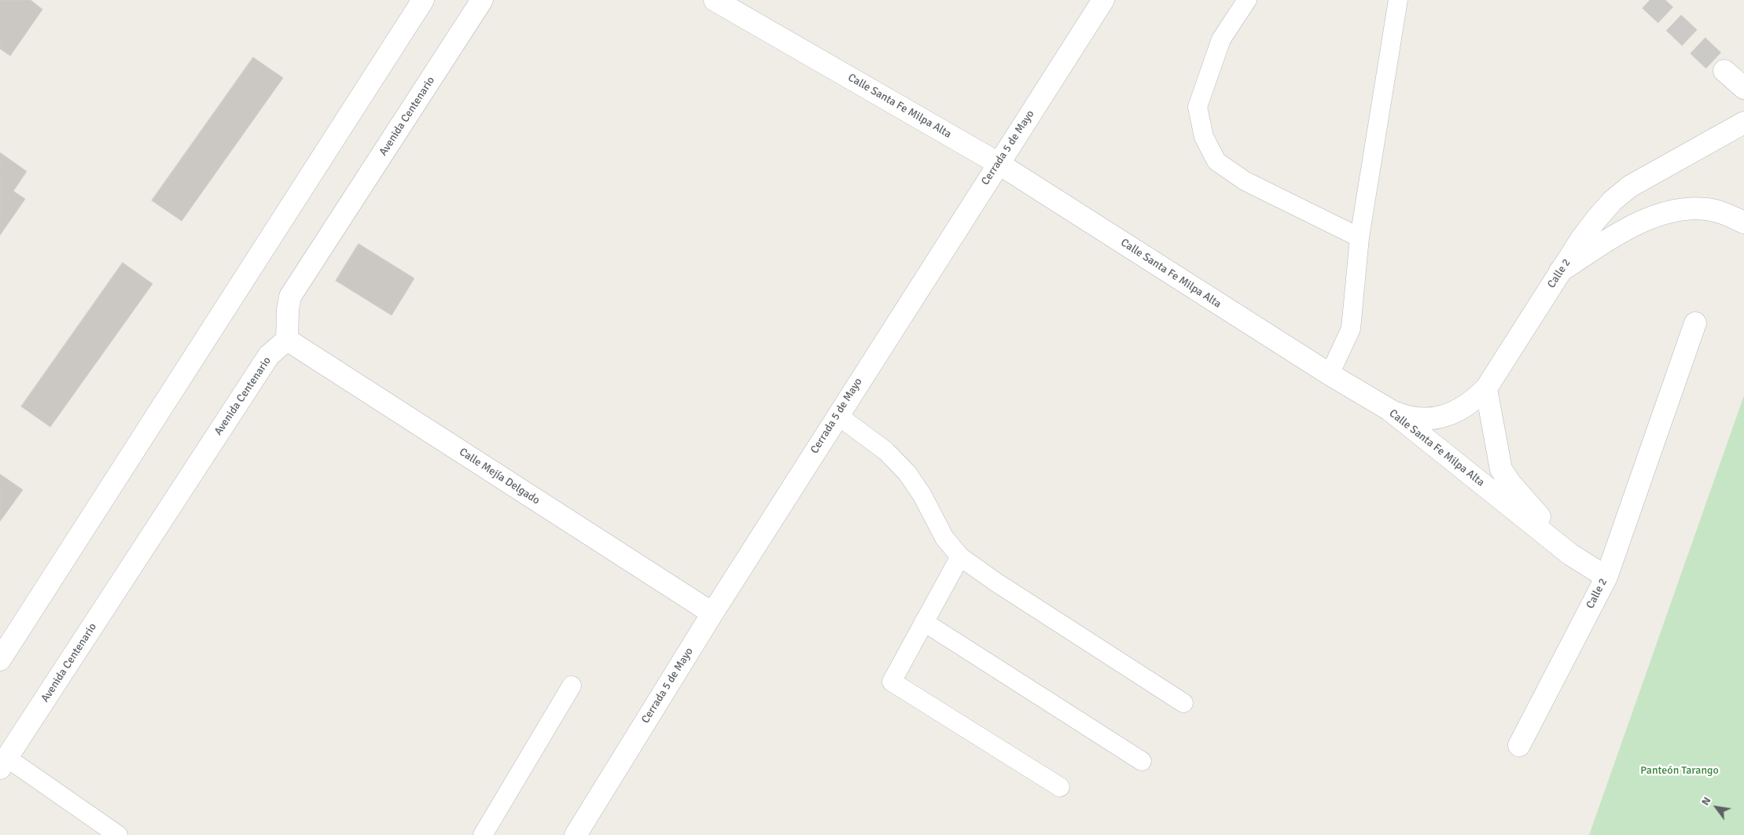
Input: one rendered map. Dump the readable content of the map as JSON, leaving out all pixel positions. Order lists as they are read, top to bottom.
{
  "streets": {
    "main road": [
      "Calle Santa Fe Milpa Alta",
      "Avenida Centenario",
      "Cerrada 5 de Mayo",
      "Calle 2",
      "Calle Mejía Delgado"
    ]
  },
  "crossings": [
    ["Calle Santa Fe Milpa Alta", "Cerrada 5 de Mayo"],
    ["Calle Santa Fe Milpa Alta", "Calle 2"],
    ["Avenida Centenario", "Calle Mejía Delgado"],
    ["Cerrada 5 de Mayo", "Calle Mejía Delgado"]
  ],
  "parks": ["Panteón Tarango"],
  "north": "top left"
}
